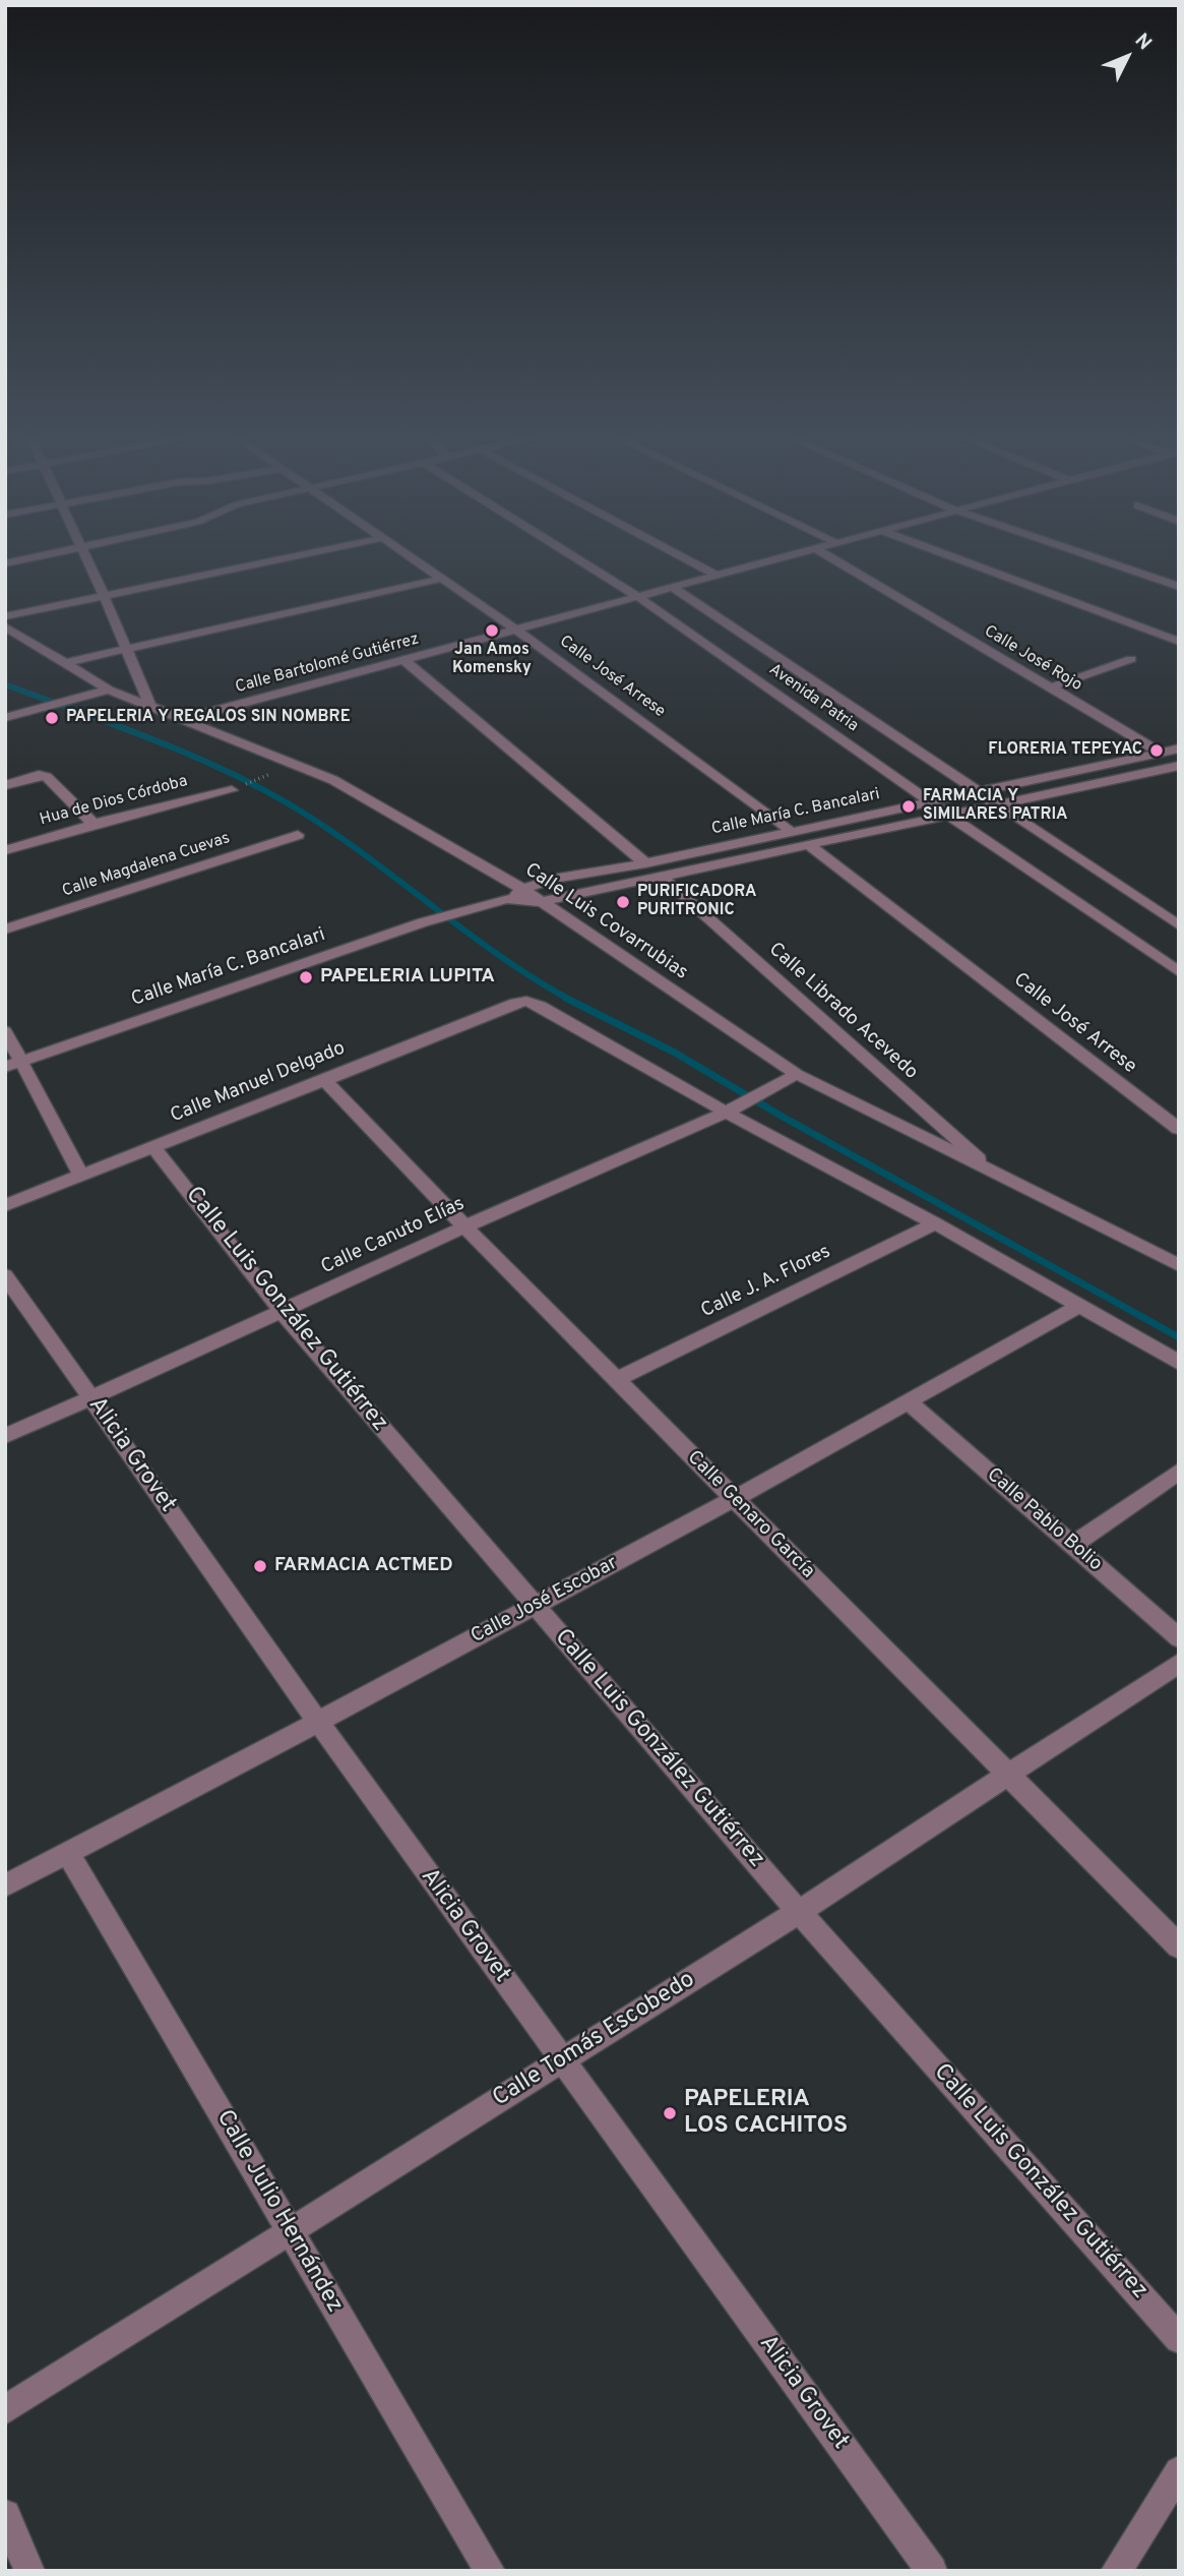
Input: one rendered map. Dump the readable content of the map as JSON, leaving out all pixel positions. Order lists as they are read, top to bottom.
{
  "streets": {
    "street": [
      "Calle José Rojo",
      "Calle Bartolomé Gutiérrez",
      "Calle José Arrese",
      "Avenida Patria",
      "Hua de Dios Córdoba",
      "Calle María C. Bancalari",
      "Calle Magdalena Cuevas",
      "Calle Luis Covarrubias",
      "Calle Librado Acevedo",
      "Calle Manuel Delgado",
      "Calle Canuto Elías",
      "Calle J. A. Flores",
      "Calle Luis González Gutiérrez",
      "Alicia Grovet",
      "Calle Genaro García",
      "Calle Pablo Bolio",
      "Calle José Escobar",
      "Calle Tomás Escobedo",
      "Calle Julio Hernández"
    ]
  },
  "crossings": [
    ["Calle José Rojo", "Calle María C. Bancalari"],
    ["Calle Bartolomé Gutiérrez", "Calle José Arrese"],
    ["Calle Bartolomé Gutiérrez", "Avenida Patria"],
    ["Calle Bartolomé Gutiérrez", "Calle Luis Covarrubias"],
    ["Calle José Arrese", "Calle María C. Bancalari"],
    ["Avenida Patria", "Calle María C. Bancalari"],
    ["Calle María C. Bancalari", "Calle Luis Covarrubias"],
    ["Calle María C. Bancalari", "Calle Librado Acevedo"],
    ["Calle Luis Covarrubias", "Calle Librado Acevedo"],
    ["Calle Luis Covarrubias", "Calle Canuto Elías"],
    ["Calle Manuel Delgado", "Calle Canuto Elías"],
    ["Calle Manuel Delgado", "Calle Luis González Gutiérrez"],
    ["Calle Manuel Delgado", "Calle Genaro García"],
    ["Calle Canuto Elías", "Calle Luis González Gutiérrez"],
    ["Calle Canuto Elías", "Alicia Grovet"],
    ["Calle Canuto Elías", "Calle Genaro García"],
    ["Calle J. A. Flores", "Calle Genaro García"],
    ["Calle Luis González Gutiérrez", "Calle José Escobar"],
    ["Calle Luis González Gutiérrez", "Calle Tomás Escobedo"],
    ["Alicia Grovet", "Calle José Escobar"],
    ["Alicia Grovet", "Calle Tomás Escobedo"],
    ["Calle Genaro García", "Calle José Escobar"],
    ["Calle Genaro García", "Calle Tomás Escobedo"],
    ["Calle Pablo Bolio", "Calle José Escobar"],
    ["Calle José Escobar", "Calle Julio Hernández"],
    ["Calle Tomás Escobedo", "Calle Julio Hernández"]
  ],
  "places": [
    "Jan Amos Komensky",
    "PAPELERIA Y REGALOS SIN NOMBRE",
    "FLORERIA TEPEYAC",
    "FARMACIA Y SIMILARES PATRIA",
    "PURIFICADORA PURITRONIC",
    "PAPELERIA LUPITA",
    "FARMACIA ACTMED",
    "PAPELERIA LOS CACHITOS"
  ],
  "north": "top right"
}
